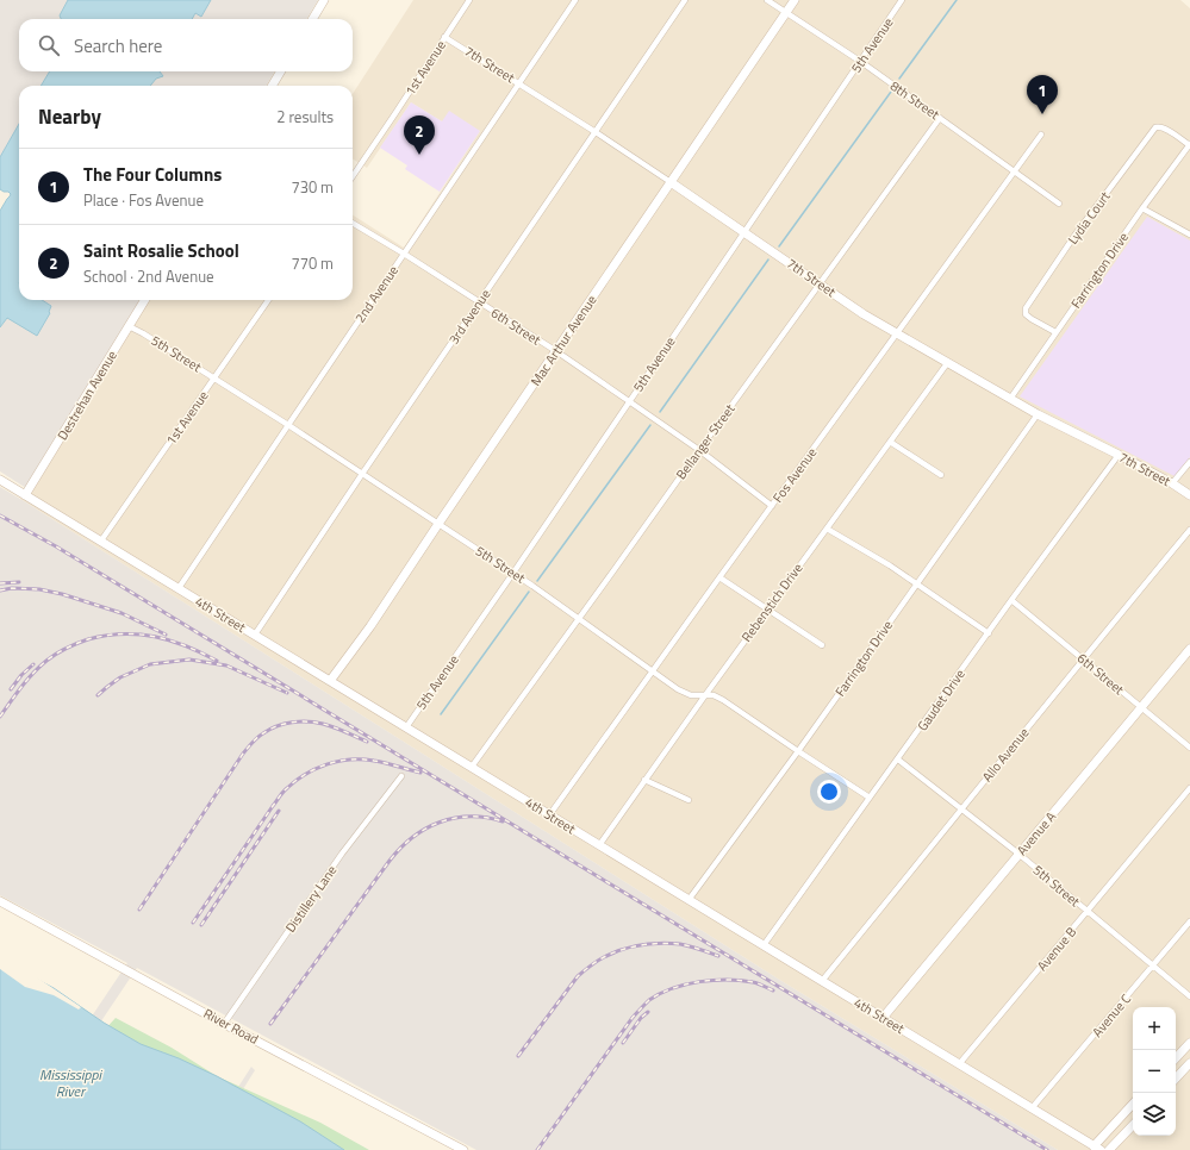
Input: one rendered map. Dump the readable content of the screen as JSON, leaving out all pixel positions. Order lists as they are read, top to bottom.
{
  "streets": {
    "main road": [
      "7th Street",
      "Mac Arthur Avenue",
      "Destrehan Avenue",
      "4th Street",
      "Avenue A",
      "River Road"
    ],
    "street": [
      "5th Avenue",
      "1st Avenue",
      "8th Street",
      "Lydia Court",
      "Farrington Drive",
      "2nd Avenue",
      "3rd Avenue",
      "6th Street",
      "5th Street",
      "Bellanger Street",
      "Fos Avenue",
      "Rebenstich Drive",
      "Gaudet Drive",
      "Allo Avenue",
      "Distillery Lane",
      "Avenue B",
      "Avenue C"
    ]
  },
  "crossings": [
    ["5th Avenue", "7th Street"],
    ["5th Avenue", "8th Street"],
    ["5th Avenue", "6th Street"],
    ["5th Avenue", "5th Street"],
    ["5th Avenue", "4th Street"],
    ["7th Street", "1st Avenue"],
    ["7th Street", "Farrington Drive"],
    ["7th Street", "2nd Avenue"],
    ["7th Street", "3rd Avenue"],
    ["7th Street", "Mac Arthur Avenue"],
    ["7th Street", "Bellanger Street"],
    ["7th Street", "Fos Avenue"],
    ["7th Street", "Rebenstich Drive"],
    ["7th Street", "Gaudet Drive"],
    ["1st Avenue", "5th Street"],
    ["1st Avenue", "4th Street"],
    ["8th Street", "Mac Arthur Avenue"],
    ["8th Street", "Bellanger Street"],
    ["8th Street", "Fos Avenue"],
    ["Lydia Court", "Farrington Drive"],
    ["Farrington Drive", "5th Street"],
    ["Farrington Drive", "4th Street"],
    ["2nd Avenue", "6th Street"],
    ["2nd Avenue", "5th Street"],
    ["2nd Avenue", "4th Street"],
    ["3rd Avenue", "6th Street"],
    ["3rd Avenue", "5th Street"],
    ["3rd Avenue", "4th Street"],
    ["6th Street", "Mac Arthur Avenue"],
    ["6th Street", "Bellanger Street"],
    ["6th Street", "Fos Avenue"],
    ["6th Street", "Gaudet Drive"],
    ["6th Street", "Allo Avenue"],
    ["6th Street", "Avenue A"],
    ["Mac Arthur Avenue", "5th Street"],
    ["Mac Arthur Avenue", "4th Street"],
    ["5th Street", "Destrehan Avenue"],
    ["5th Street", "Bellanger Street"],
    ["5th Street", "Fos Avenue"],
    ["5th Street", "Rebenstich Drive"],
    ["5th Street", "Gaudet Drive"],
    ["5th Street", "Allo Avenue"],
    ["5th Street", "Avenue A"],
    ["5th Street", "Avenue B"],
    ["5th Street", "Avenue C"],
    ["Destrehan Avenue", "4th Street"],
    ["Bellanger Street", "4th Street"],
    ["Fos Avenue", "4th Street"],
    ["Rebenstich Drive", "4th Street"],
    ["4th Street", "Gaudet Drive"],
    ["4th Street", "Allo Avenue"],
    ["4th Street", "Avenue A"],
    ["4th Street", "Avenue B"],
    ["4th Street", "Avenue C"],
    ["Distillery Lane", "River Road"]
  ],
  "water": ["Mississippi River"],
  "page": {
    "search": "Search here",
    "pins": ["1", "2"],
    "heading": ["Nearby", "2 results"],
    "list": [
      {
        "mark": "1",
        "name": "The Four Columns",
        "note": "Place · Fos Avenue",
        "value": "730 m"
      },
      {
        "mark": "2",
        "name": "Saint Rosalie School",
        "note": "School · 2nd Avenue",
        "value": "770 m"
      }
    ],
    "map_buttons": ["+", "−"]
  }
}
